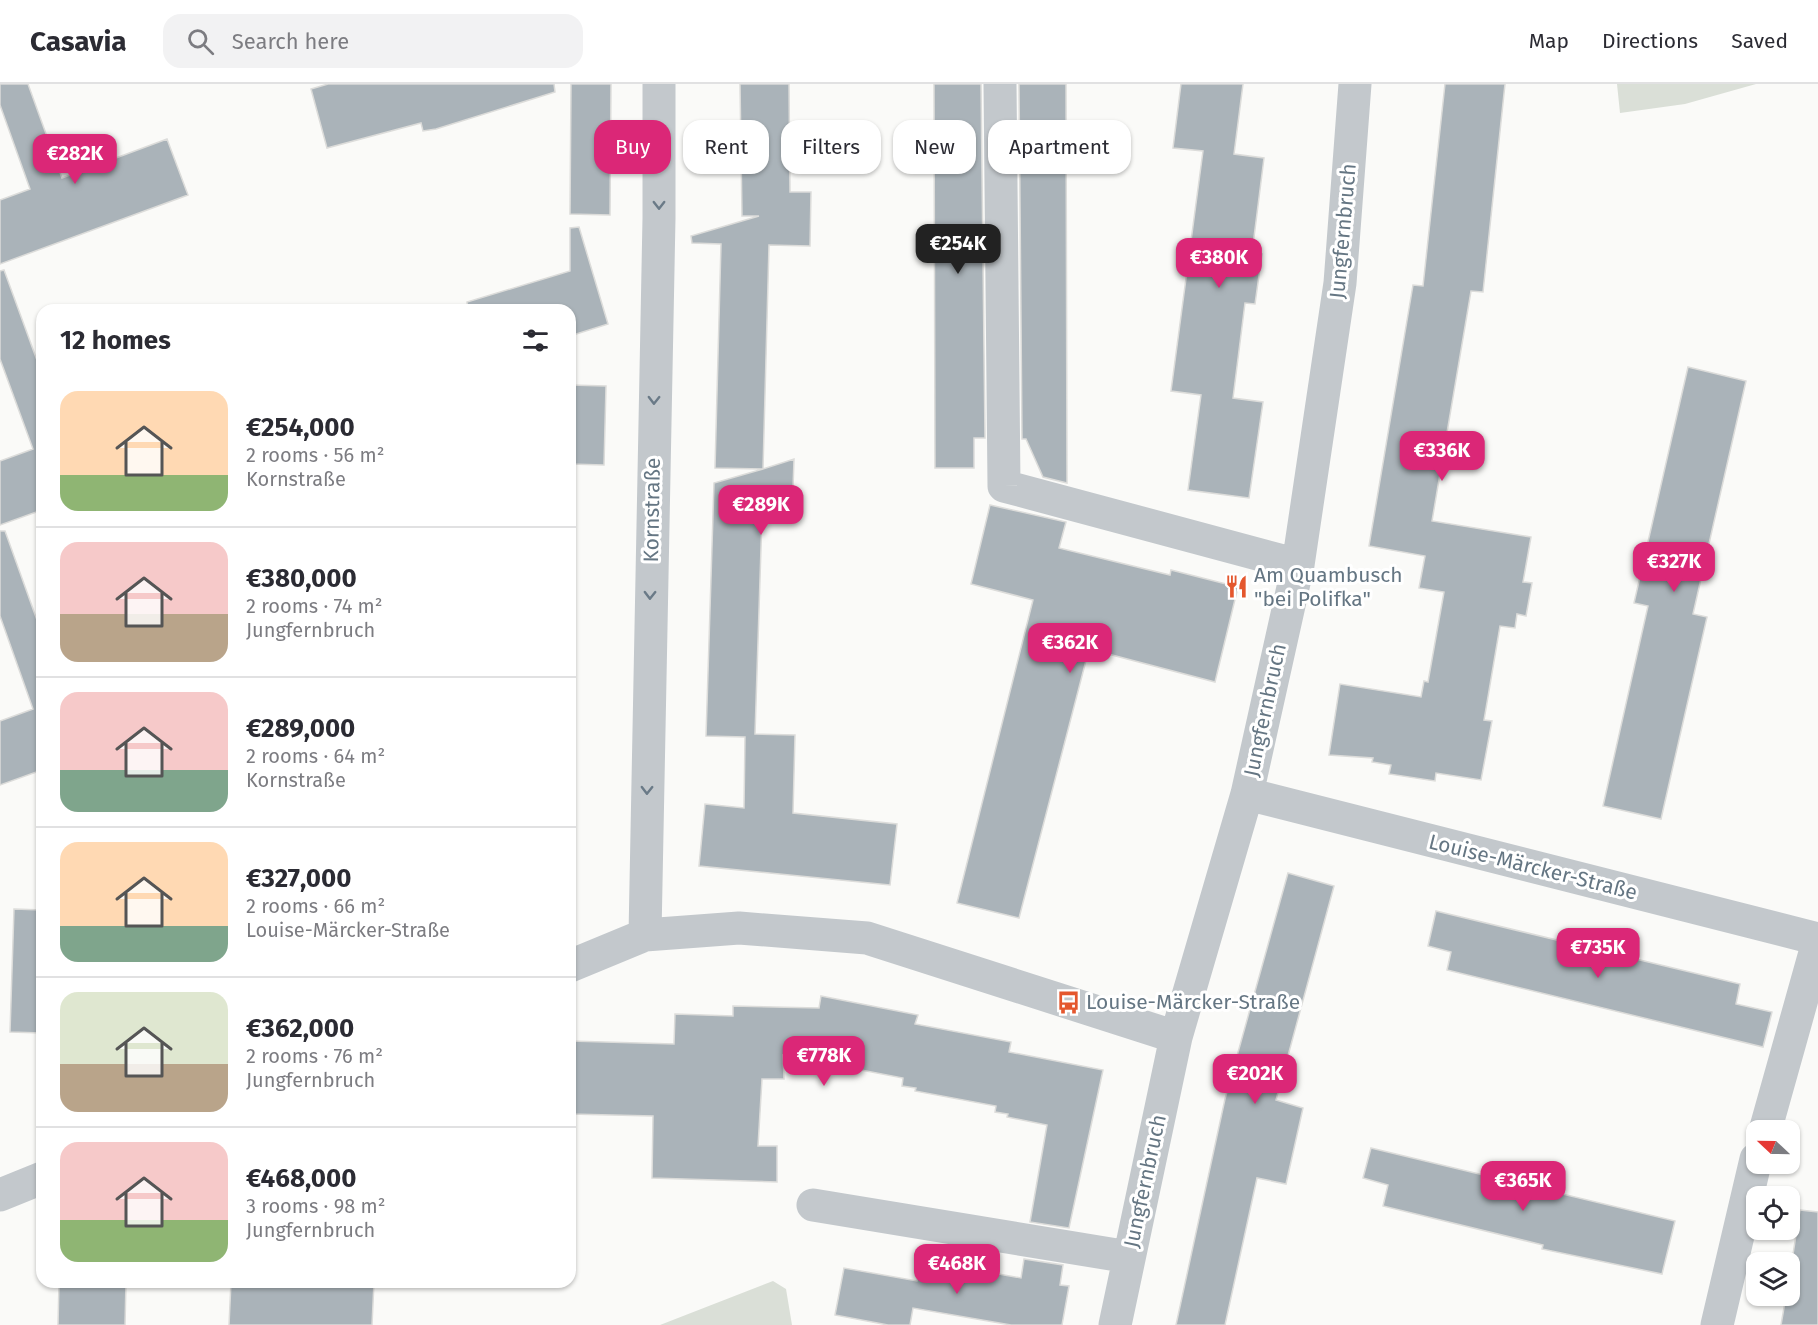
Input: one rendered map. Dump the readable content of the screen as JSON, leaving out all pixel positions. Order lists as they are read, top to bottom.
{
  "streets": {
    "street": ["Jungfernbruch", "Kornstraße", "Louise-Märcker-Straße"]
  },
  "crossings": [
    ["Jungfernbruch", "Louise-Märcker-Straße"]
  ],
  "one_way": ["Kornstraße"],
  "places": {
    "restaurant": ["Am Quambusch \"bei Polifka\""],
    "bus stop": ["Louise-Märcker-Straße"]
  },
  "north": "left",
  "page": {
    "header": "Casavia",
    "search": "Search here",
    "nav": ["Map", "Directions", "Saved"],
    "chip": [
      "Buy",
      "Rent",
      "Filters",
      "New",
      "Apartment"
    ],
    "price": [
      "€282K",
      "€254K",
      "€380K",
      "€336K",
      "€289K",
      "€327K",
      "€362K",
      "€735K",
      "€778K",
      "€202K",
      "€365K",
      "€468K"
    ],
    "heading": "12 homes",
    "list": [
      {
        "name": "€254,000",
        "note": "2 rooms · 56 m² · Kornstraße"
      },
      {
        "name": "€380,000",
        "note": "2 rooms · 74 m² · Jungfernbruch"
      },
      {
        "name": "€289,000",
        "note": "2 rooms · 64 m² · Kornstraße"
      },
      {
        "name": "€327,000",
        "note": "2 rooms · 66 m² · Louise-Märcker-Straße"
      },
      {
        "name": "€362,000",
        "note": "2 rooms · 76 m² · Jungfernbruch"
      },
      {
        "name": "€468,000",
        "note": "3 rooms · 98 m² · Jungfernbruch"
      }
    ]
  }
}
